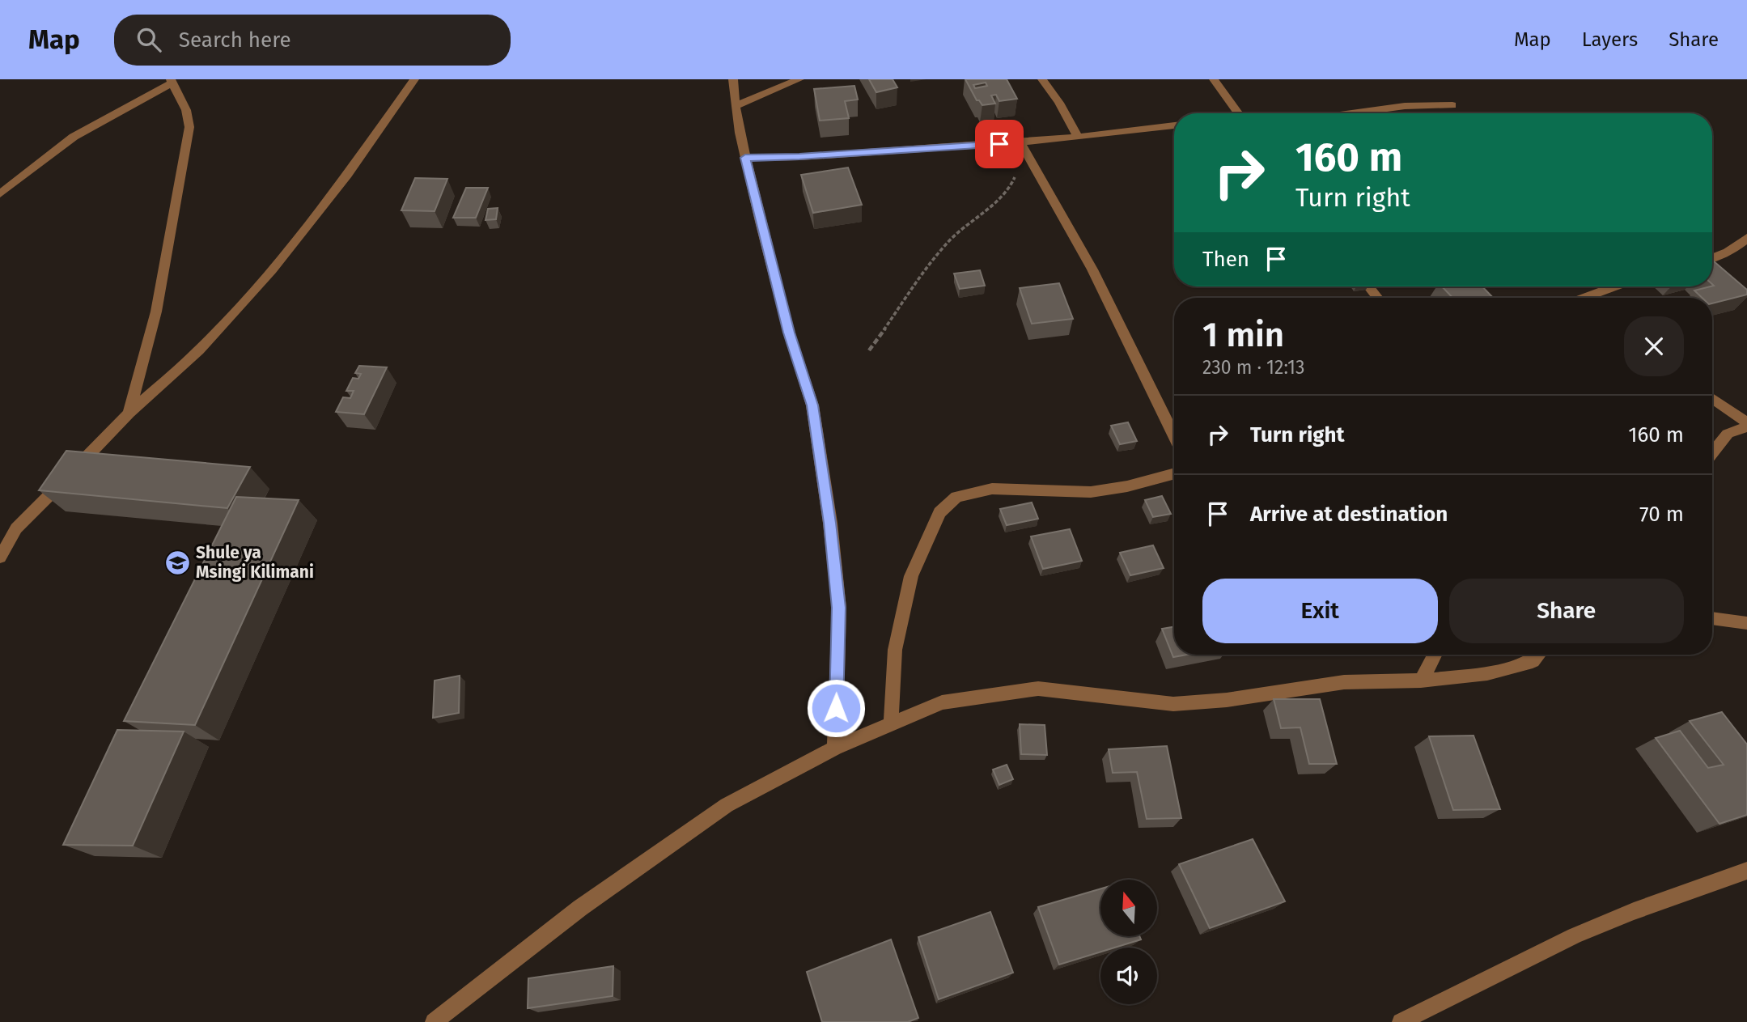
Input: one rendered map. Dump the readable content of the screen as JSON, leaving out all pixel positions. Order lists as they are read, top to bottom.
{
  "places": {
    "school or university": ["Shule ya Msingi Kilimani"]
  },
  "north": "top",
  "page": {
    "header": "Map",
    "search": "Search here",
    "nav": ["Map", "Layers", "Share"],
    "turn": ["160 m", "Turn right"],
    "then": "Then",
    "heading": ["1 min", "230 m · 12:13"],
    "list": [
      {
        "name": "Turn right",
        "value": "160 m"
      },
      {
        "name": "Arrive at destination",
        "value": "70 m"
      }
    ],
    "buttons": ["Exit", "Share"]
  }
}
